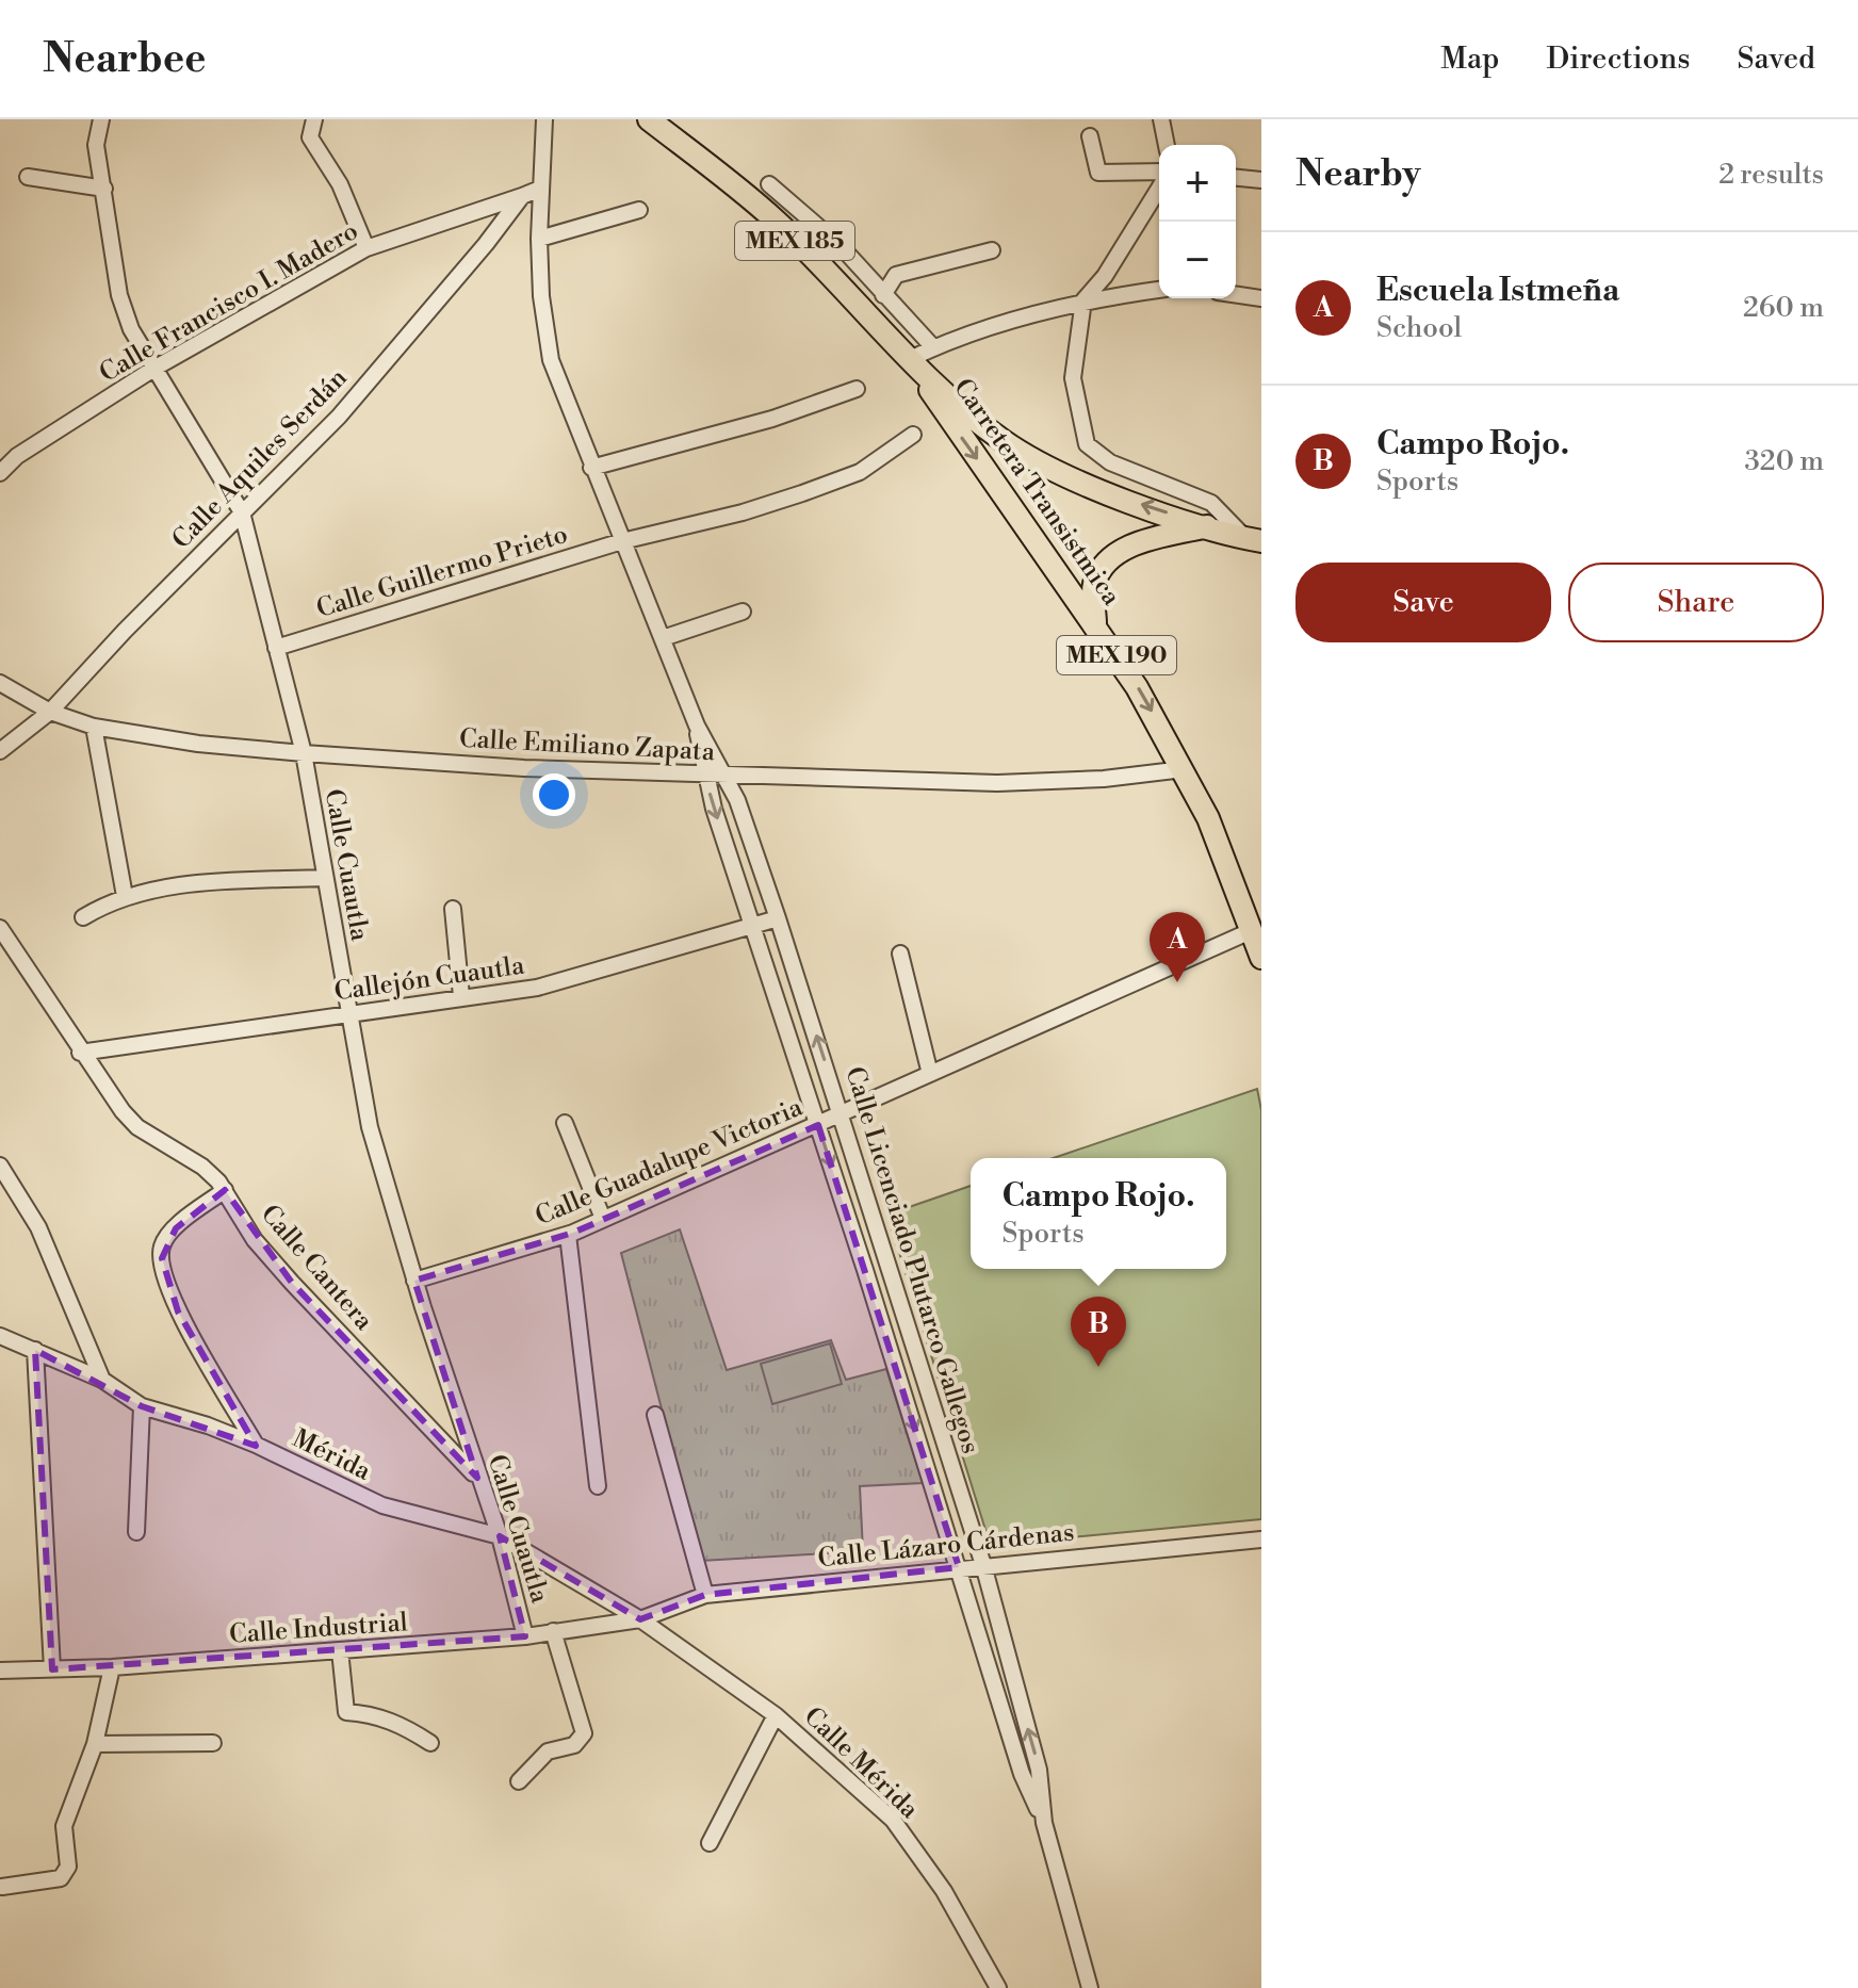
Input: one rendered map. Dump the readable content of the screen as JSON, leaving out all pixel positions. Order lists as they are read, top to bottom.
{
  "streets": {
    "main road": ["MEX 185", "Carretera Transistmica", "MEX 190"],
    "street": [
      "Calle Francisco I. Madero",
      "Calle Aquiles Serdán",
      "Calle Guillermo Prieto",
      "Calle Emiliano Zapata",
      "Calle Cuautla",
      "Callejón Cuautla",
      "Calle Guadalupe Victoria",
      "Calle Licenciado Plutarco Gallegos",
      "Calle Cantera",
      "Mérida",
      "Calle Lázaro Cárdenas",
      "Calle Industrial",
      "Calle Mérida"
    ]
  },
  "crossings": [
    ["Calle Francisco I. Madero", "Calle Aquiles Serdán"],
    ["Calle Francisco I. Madero", "Calle Cuautla"],
    ["Calle Aquiles Serdán", "Calle Emiliano Zapata"],
    ["Calle Aquiles Serdán", "Calle Cuautla"],
    ["Carretera Transistmica", "Calle Emiliano Zapata"],
    ["Carretera Transistmica", "Calle Guadalupe Victoria"],
    ["Calle Guillermo Prieto", "Calle Cuautla"],
    ["Calle Guillermo Prieto", "Calle Licenciado Plutarco Gallegos"],
    ["Calle Emiliano Zapata", "Calle Cuautla"],
    ["Calle Emiliano Zapata", "Calle Licenciado Plutarco Gallegos"],
    ["Calle Cuautla", "Callejón Cuautla"],
    ["Calle Cuautla", "Calle Guadalupe Victoria"],
    ["Calle Cuautla", "Calle Cantera"],
    ["Calle Cuautla", "Mérida"],
    ["Calle Cuautla", "Calle Industrial"],
    ["Callejón Cuautla", "Calle Licenciado Plutarco Gallegos"],
    ["Callejón Cuautla", "Calle Cantera"],
    ["Calle Guadalupe Victoria", "Calle Licenciado Plutarco Gallegos"],
    ["Calle Licenciado Plutarco Gallegos", "Calle Lázaro Cárdenas"],
    ["Mérida", "Calle Lázaro Cárdenas"],
    ["Mérida", "Calle Industrial"],
    ["Mérida", "Calle Mérida"],
    ["Calle Lázaro Cárdenas", "Calle Industrial"],
    ["Calle Lázaro Cárdenas", "Calle Mérida"],
    ["Calle Industrial", "Calle Mérida"]
  ],
  "page": {
    "header": "Nearbee",
    "nav": ["Map", "Directions", "Saved"],
    "heading": ["Nearby", "2 results"],
    "map_buttons": ["+", "−"],
    "list": [
      {
        "mark": "A",
        "name": "Escuela Istmeña",
        "note": "School",
        "value": "260 m"
      },
      {
        "mark": "B",
        "name": "Campo Rojo.",
        "note": "Sports",
        "value": "320 m"
      }
    ],
    "buttons": ["Save", "Share"],
    "pins": ["A", "B"],
    "popup": ["Campo Rojo.", "Sports"]
  }
}
